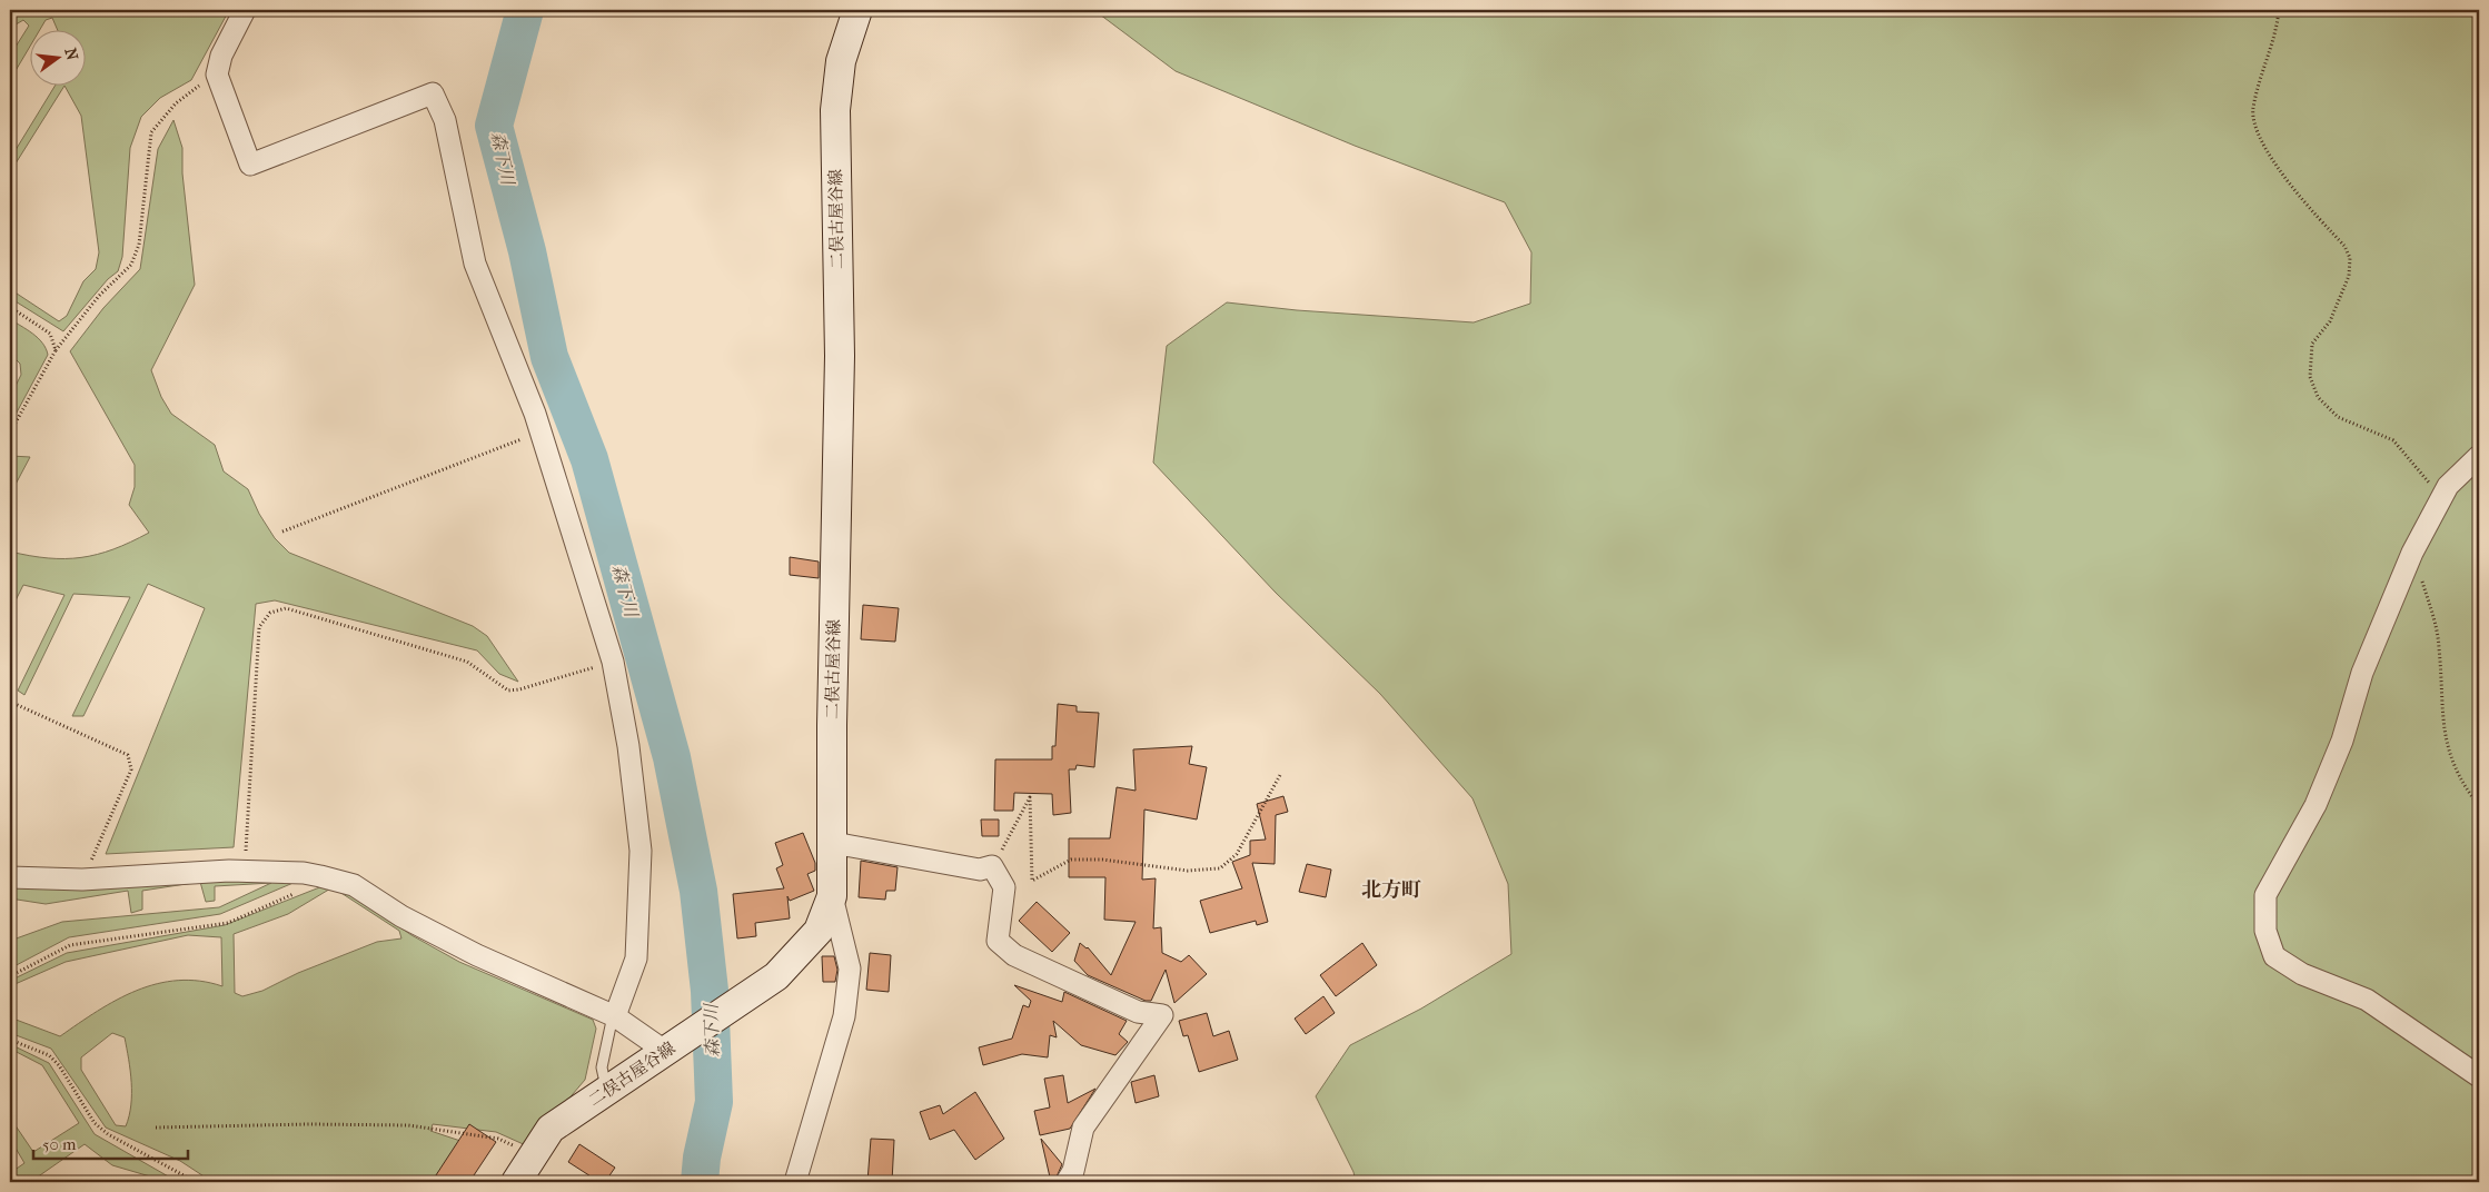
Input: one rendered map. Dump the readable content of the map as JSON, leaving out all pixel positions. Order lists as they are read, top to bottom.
{
  "streets": {
    "main road": ["二俣古屋谷線"]
  },
  "districts": ["北方町"],
  "water": ["森下川"],
  "scale_bar": "50 m",
  "north": "right"
}
